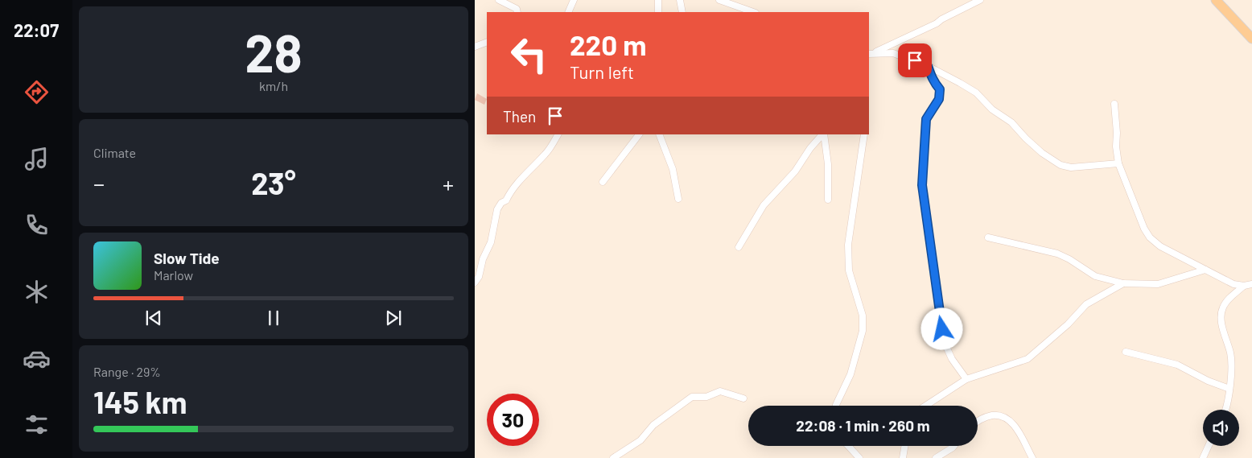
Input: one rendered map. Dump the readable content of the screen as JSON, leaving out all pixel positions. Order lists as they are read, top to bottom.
{
  "page": {
    "tabs": "22:07",
    "tile": [
      ["28", "km/h"],
      "Climate",
      ["Range · 29%", "145 km"]
    ],
    "turn": ["220 m", "Turn left"],
    "then": "Then",
    "heat": ["−", "23°", "+"],
    "song": ["Slow Tide", "Marlow"],
    "limit": "30",
    "trip": "22:08 · 1 min · 260 m"
  }
}
